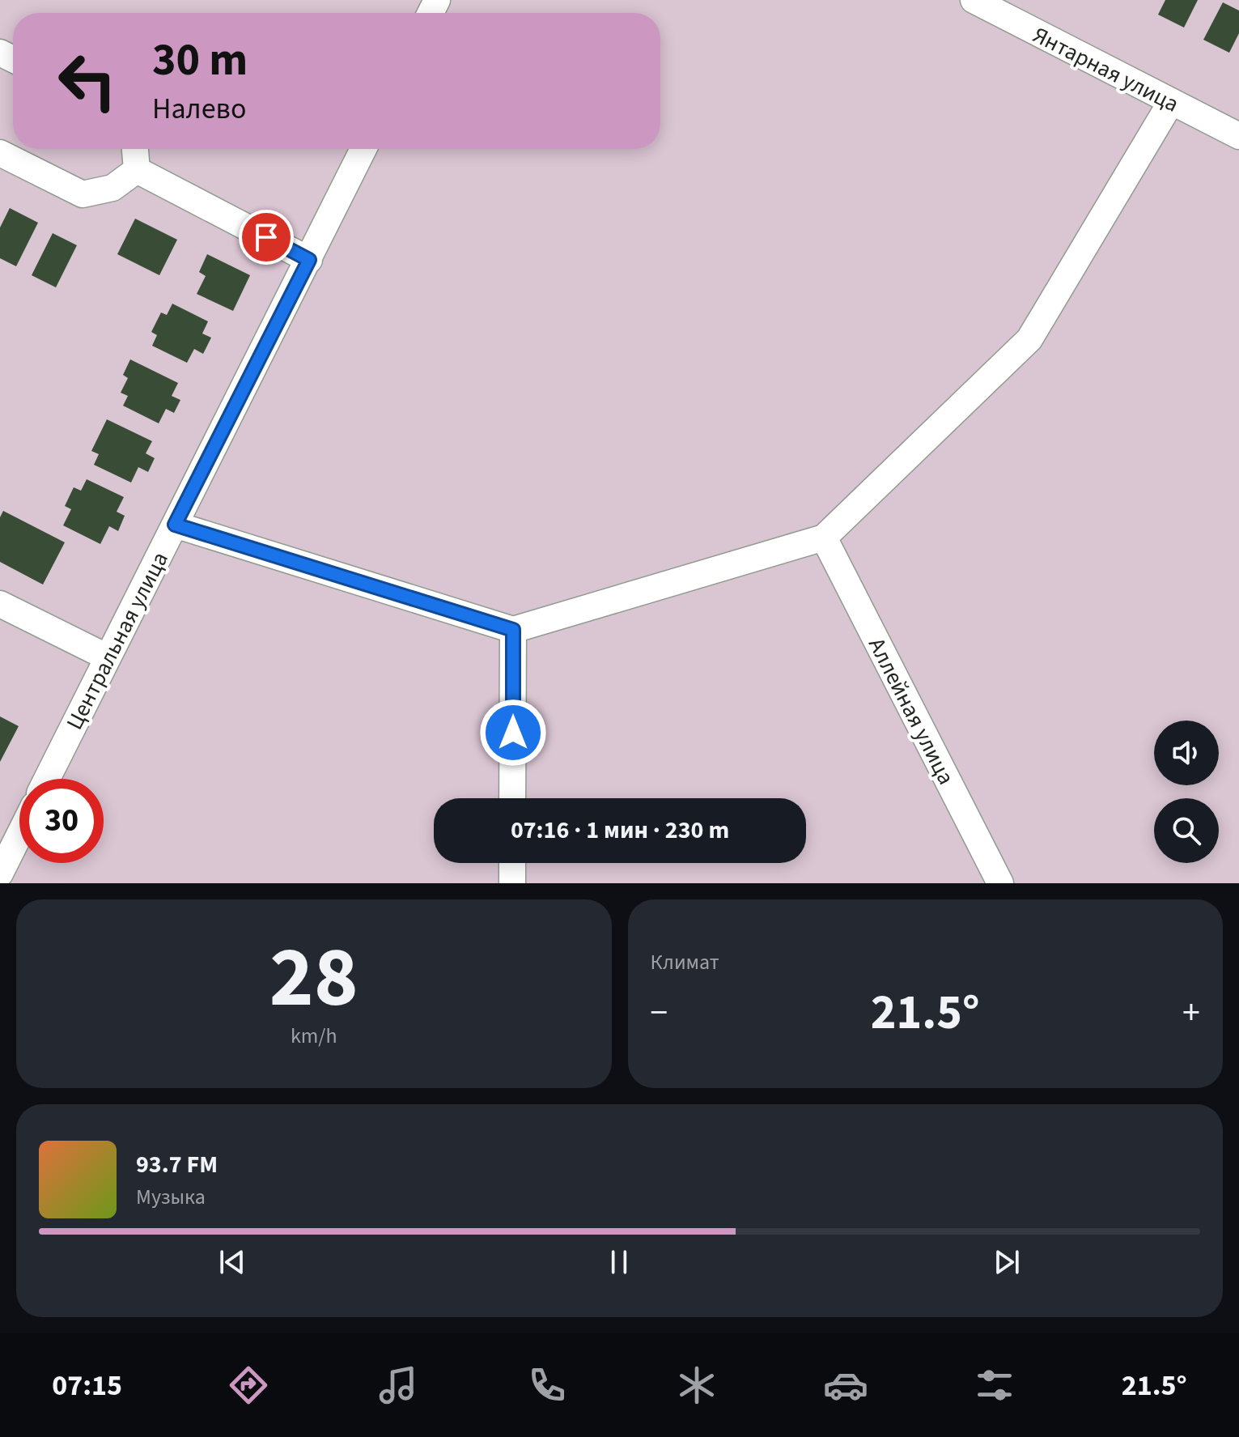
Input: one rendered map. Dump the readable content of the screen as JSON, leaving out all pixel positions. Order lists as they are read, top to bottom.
{
  "streets": {
    "street": ["Янтарная улица", "Центральная улица", "Аллейная улица"]
  },
  "page": {
    "turn": ["30 m", "Налево"],
    "limit": "30",
    "trip": "07:16 · 1 мин · 230 m",
    "tile": [
      ["28", "km/h"],
      "Климат"
    ],
    "heat": ["−", "21.5°", "+"],
    "song": ["93.7 FM", "Музыка"],
    "tabs": ["07:15", "21.5°"]
  }
}
